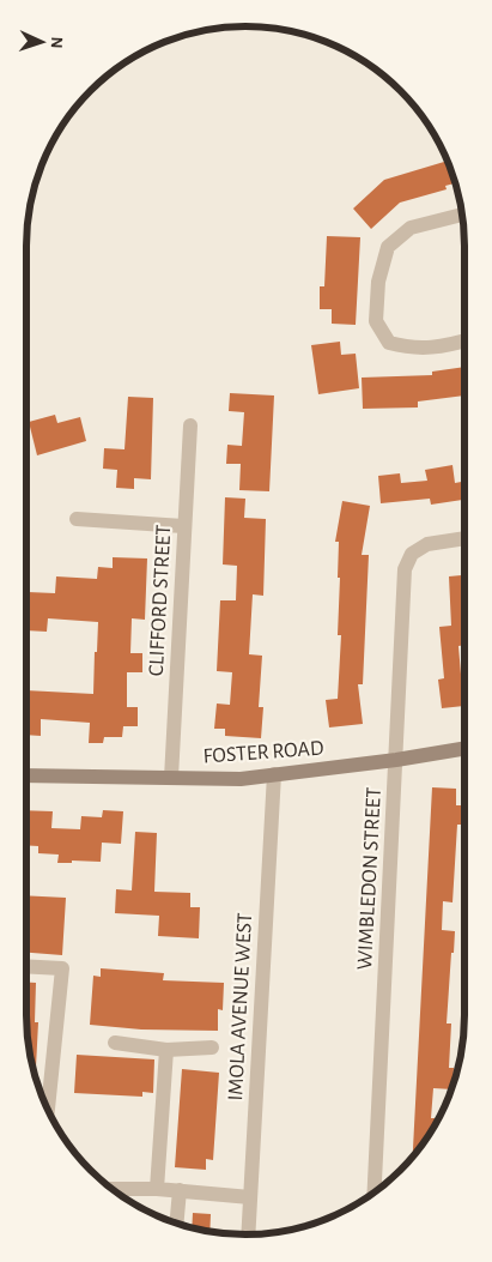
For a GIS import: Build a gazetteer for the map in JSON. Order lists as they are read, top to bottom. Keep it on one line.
{"streets":{"street":["CLIFFORD STREET","FOSTER ROAD","WIMBLEDON STREET","IMOLA AVENUE WEST"]},"crossings":[["CLIFFORD STREET","FOSTER ROAD"],["FOSTER ROAD","WIMBLEDON STREET"],["FOSTER ROAD","IMOLA AVENUE WEST"]],"north":"right"}
